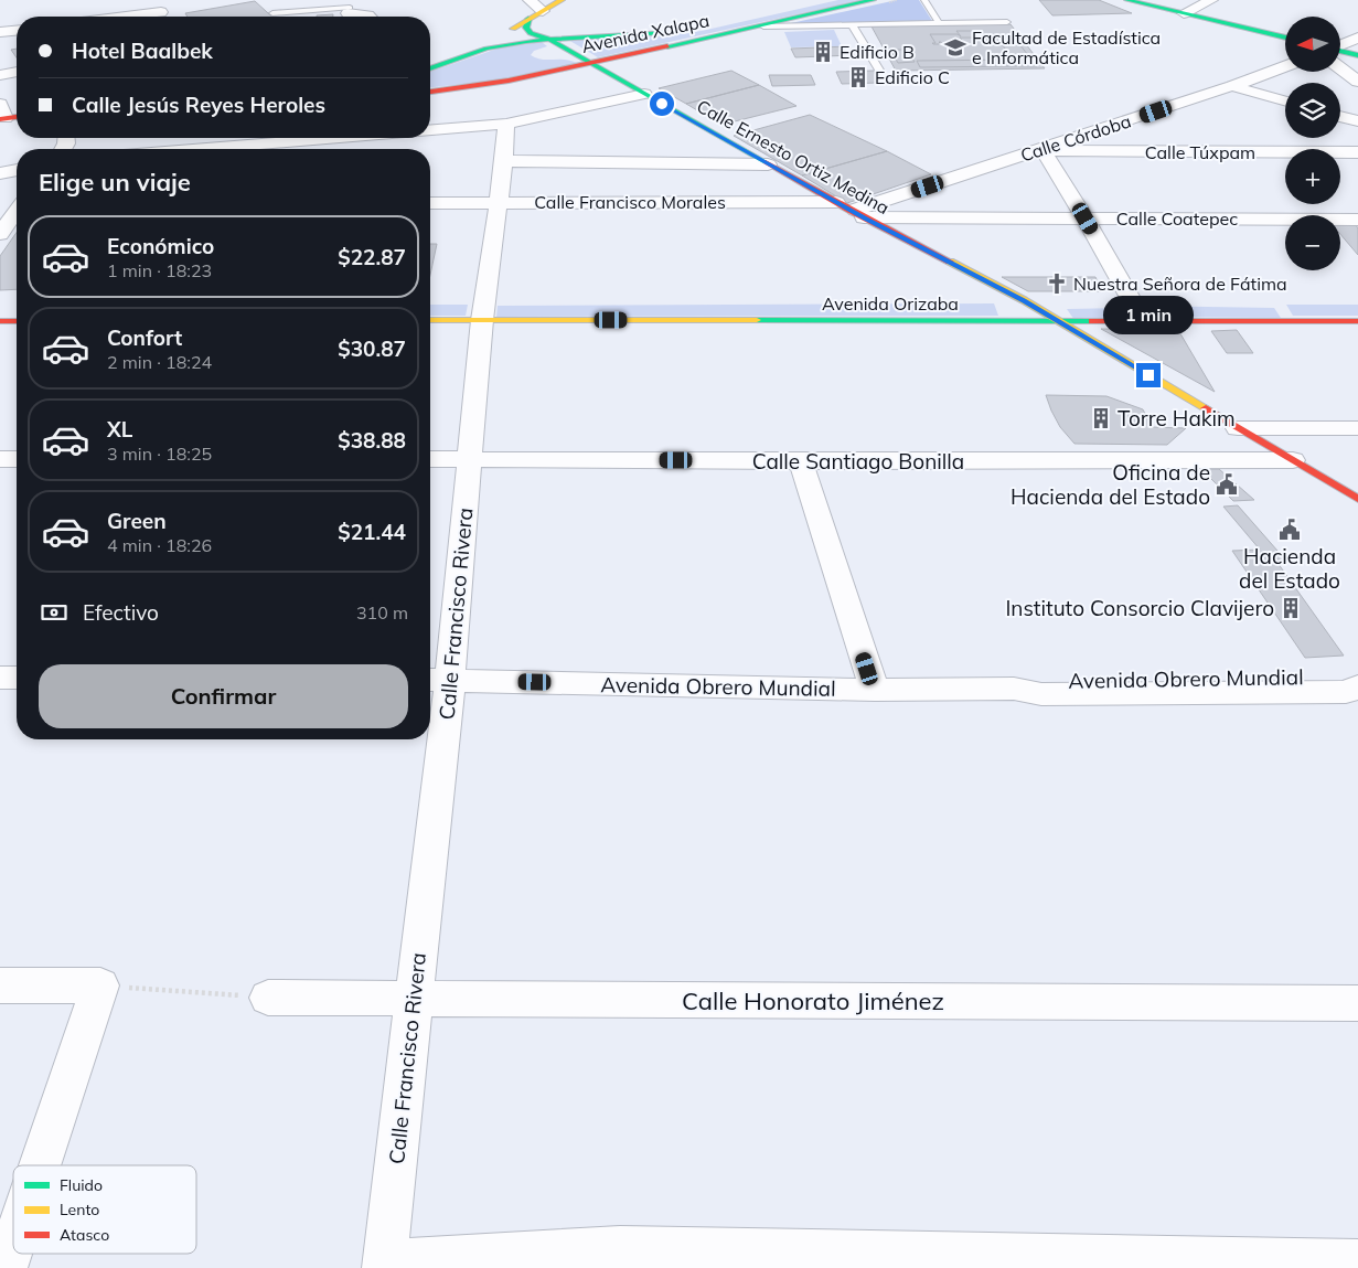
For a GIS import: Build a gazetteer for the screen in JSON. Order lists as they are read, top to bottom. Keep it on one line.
{"streets":{"main road":["Avenida Xalapa","Calle Ernesto Ortiz Medina","Avenida Orizaba"],"street":["Calle Córdoba","Calle Túxpam","Calle Francisco Morales","Calle Coatepec","Calle Santiago Bonilla","Calle Francisco Rivera","Avenida Obrero Mundial","Calle Honorato Jiménez"]},"crossings":[["Avenida Xalapa","Calle Ernesto Ortiz Medina"],["Calle Córdoba","Calle Túxpam"],["Calle Córdoba","Calle Ernesto Ortiz Medina"],["Calle Córdoba","Calle Coatepec"],["Calle Ernesto Ortiz Medina","Calle Francisco Morales"],["Calle Ernesto Ortiz Medina","Calle Coatepec"],["Calle Ernesto Ortiz Medina","Avenida Orizaba"],["Calle Ernesto Ortiz Medina","Calle Santiago Bonilla"],["Calle Francisco Morales","Calle Francisco Rivera"],["Avenida Orizaba","Calle Francisco Rivera"],["Calle Santiago Bonilla","Calle Francisco Rivera"],["Calle Francisco Rivera","Avenida Obrero Mundial"],["Calle Francisco Rivera","Calle Honorato Jiménez"]],"places":{"school or university":["Facultad de Estadística e Informática"],"building":["Edificio B","Edificio C","Torre Hakim","Instituto Consorcio Clavijero"],"church":["Nuestra Señora de Fátima"],"public building":["Oficina de Hacienda del Estado","Hacienda del Estado"]},"legend":["Fluido","Lento","Atasco"],"north":"left","page":{"map_buttons":["+","−"],"banner":["Hotel Baalbek","Calle Jesús Reyes Heroles"],"heading":"Elige un viaje","list":[{"name":"Económico","note":"1 min · 18:23","value":"$22.87"},{"name":"Confort","note":"2 min · 18:24","value":"$30.87"},{"name":"XL","note":"3 min · 18:25","value":"$38.88"},{"name":"Green","note":"4 min · 18:26","value":"$21.44"}],"bubble":"1 min","pay":["Efectivo","310 m"],"buttons":"Confirmar"}}
